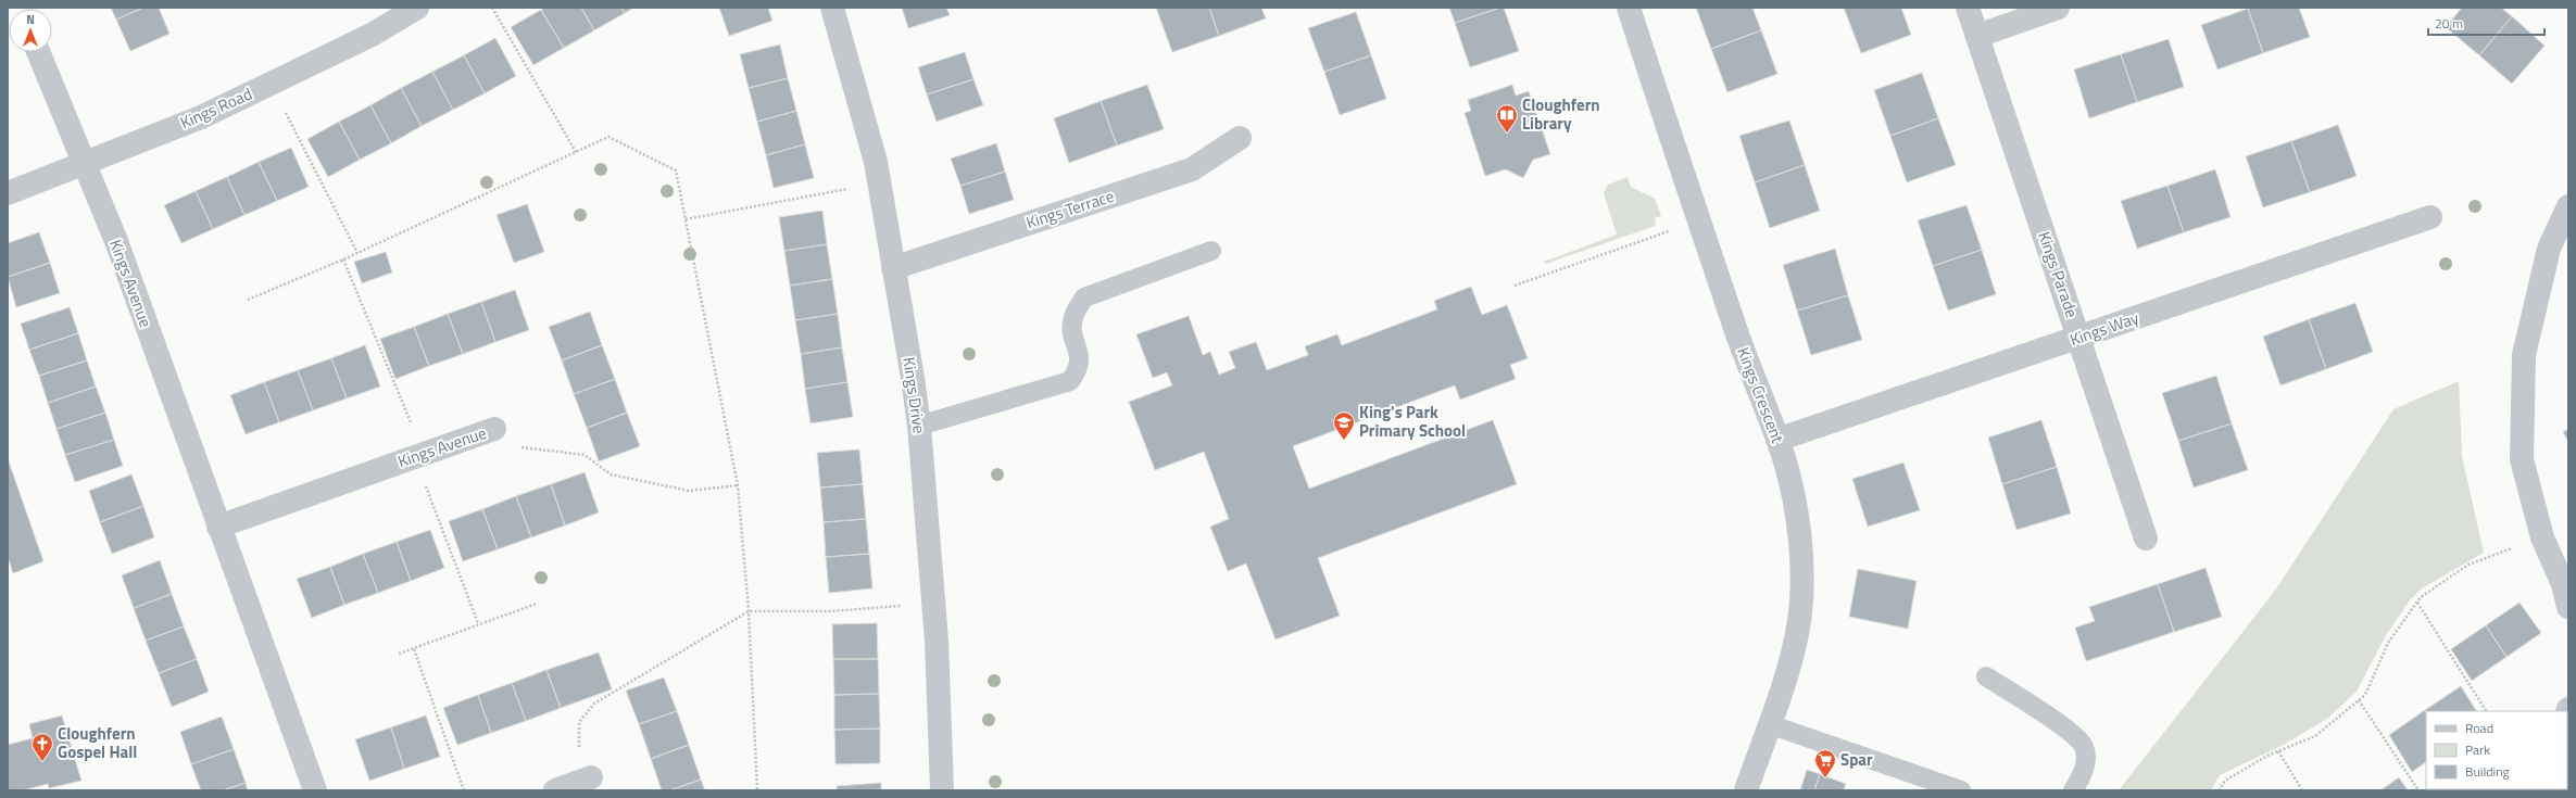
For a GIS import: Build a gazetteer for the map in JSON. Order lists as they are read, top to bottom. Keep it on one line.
{"streets":{"street":["Kings Road","Kings Terrace","Kings Parade","Kings Avenue","Kings Way","Kings Drive","Kings Crescent"]},"crossings":[["Kings Road","Kings Avenue"],["Kings Terrace","Kings Drive"],["Kings Parade","Kings Way"],["Kings Way","Kings Crescent"]],"places":{"library":["Cloughfern Library"],"school or university":["King's Park Primary School"],"church":["Cloughfern Gospel Hall"],"supermarket":["Spar"]},"legend":["Road","Park","Building"],"scale_bar":"20 m","north":"top"}
